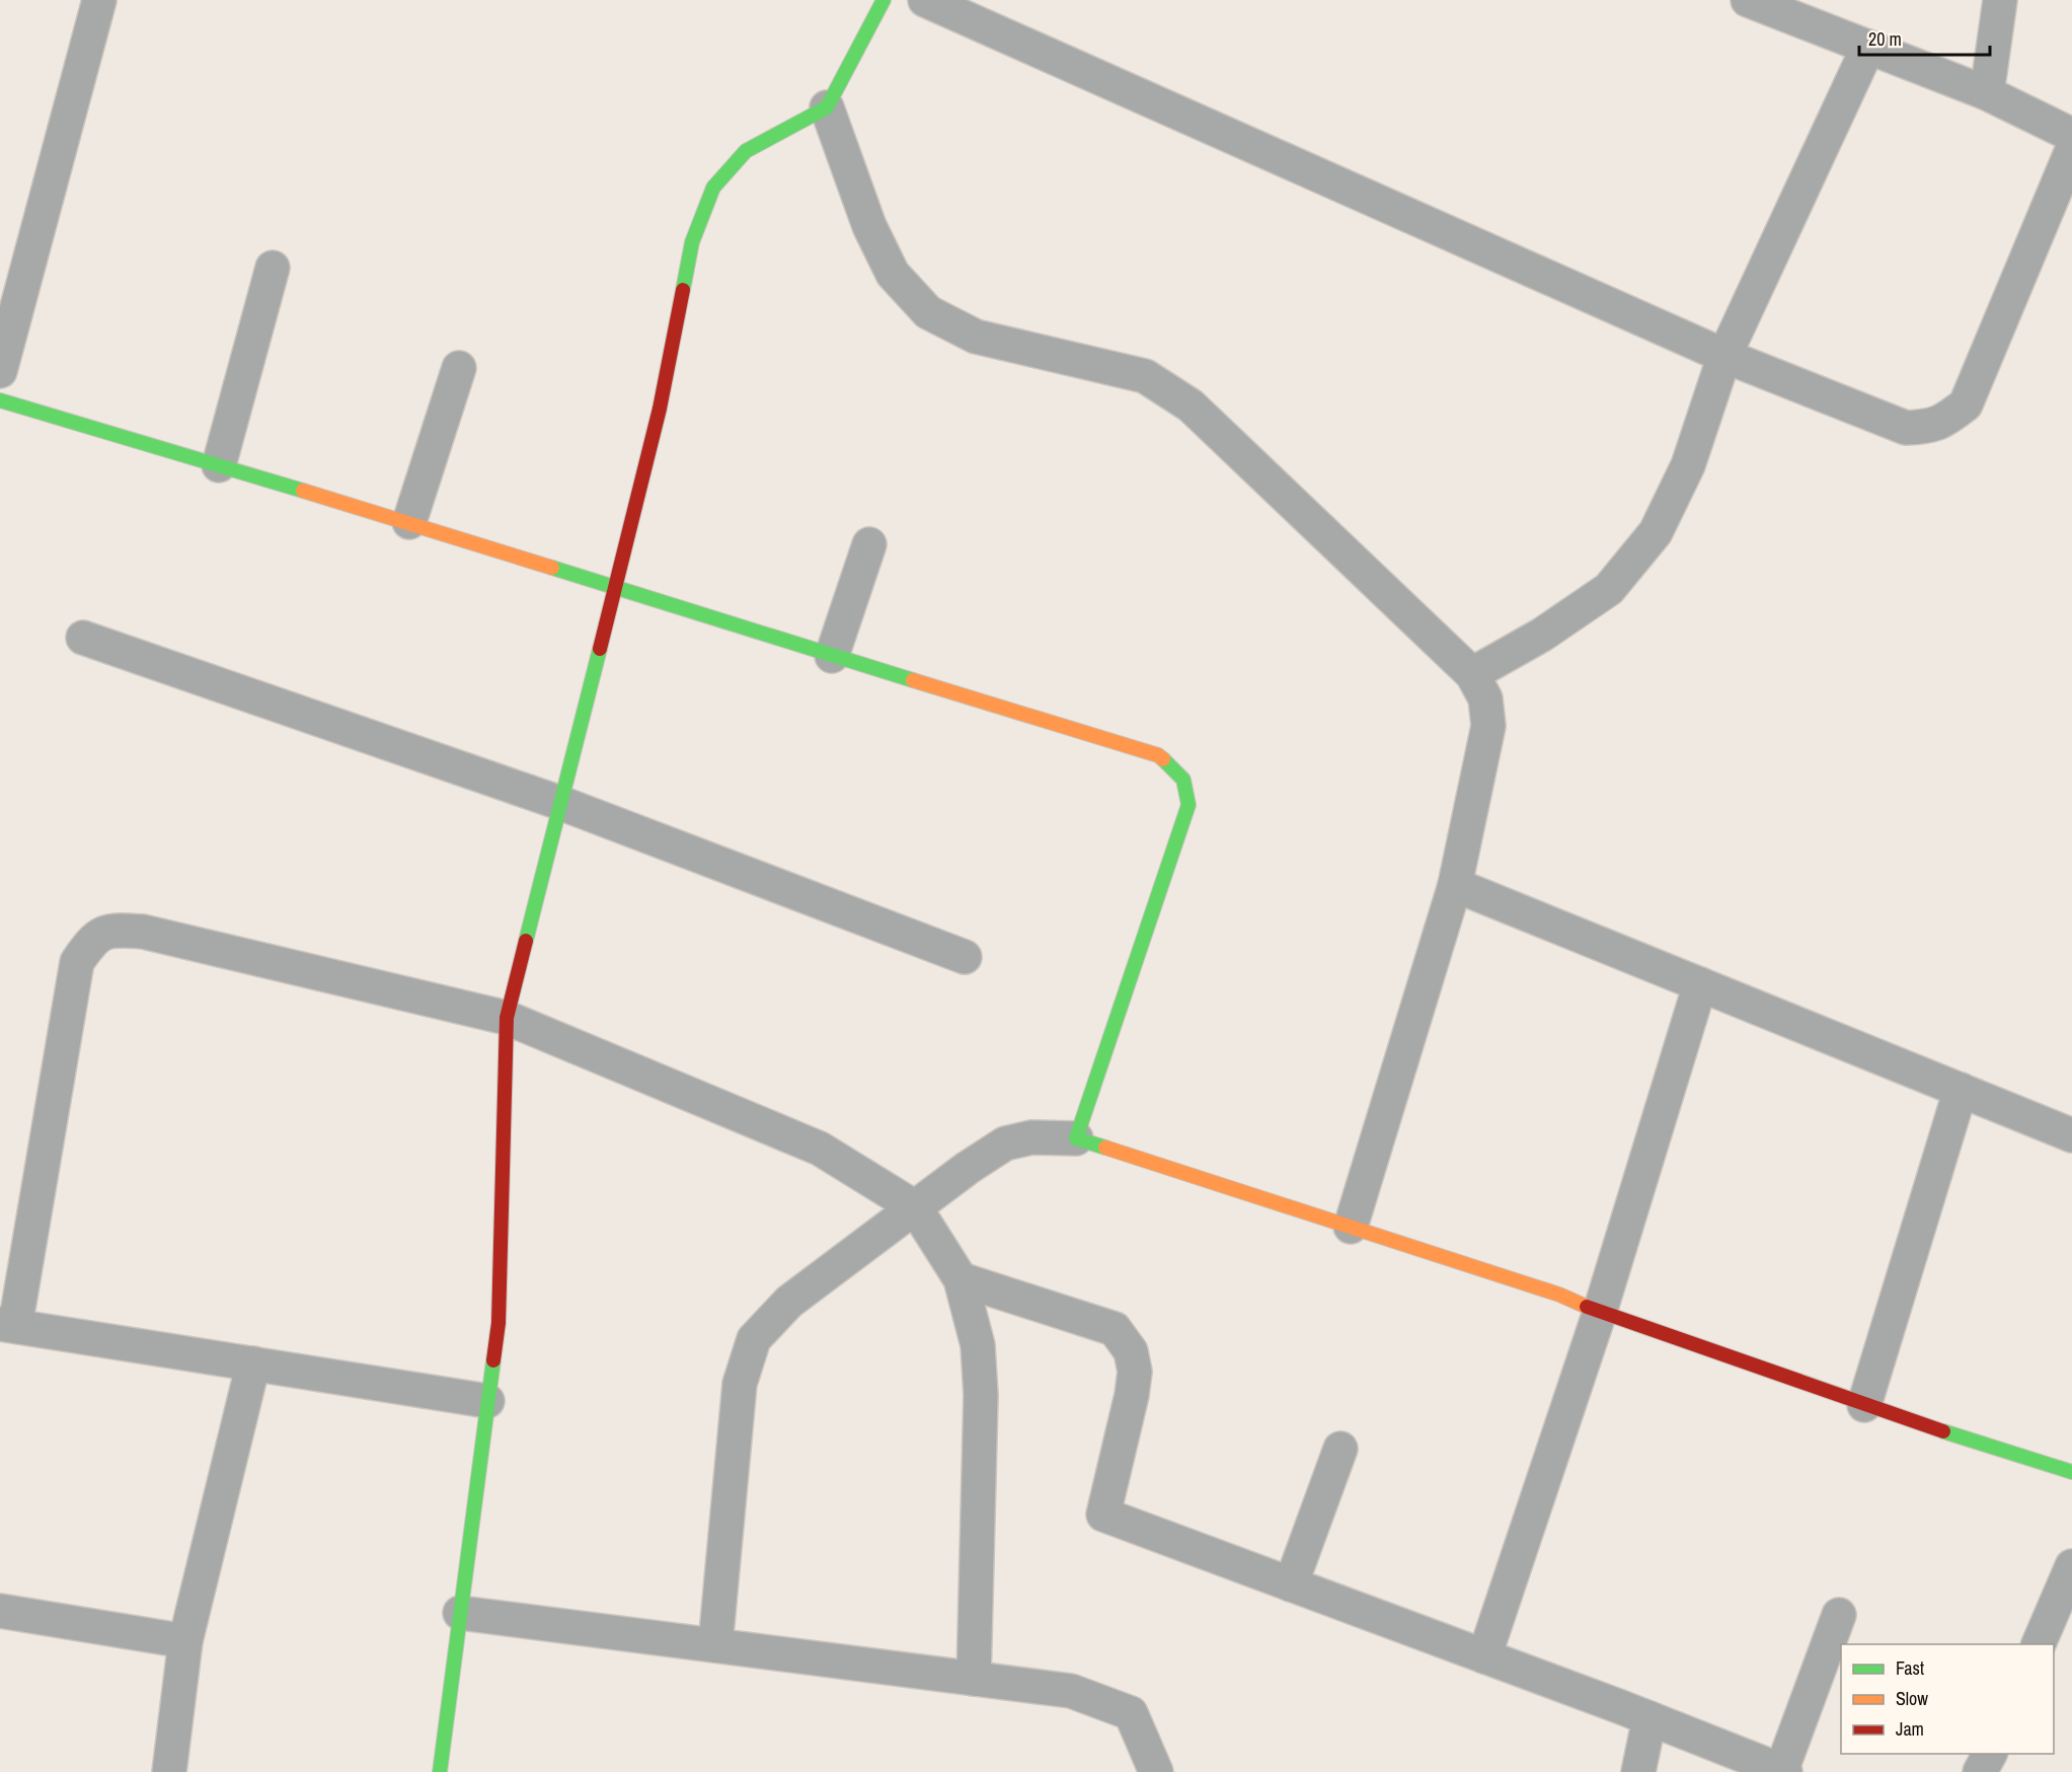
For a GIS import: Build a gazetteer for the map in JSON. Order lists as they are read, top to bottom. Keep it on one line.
{"legend":["Fast","Slow","Jam"],"scale_bar":"20 m"}
